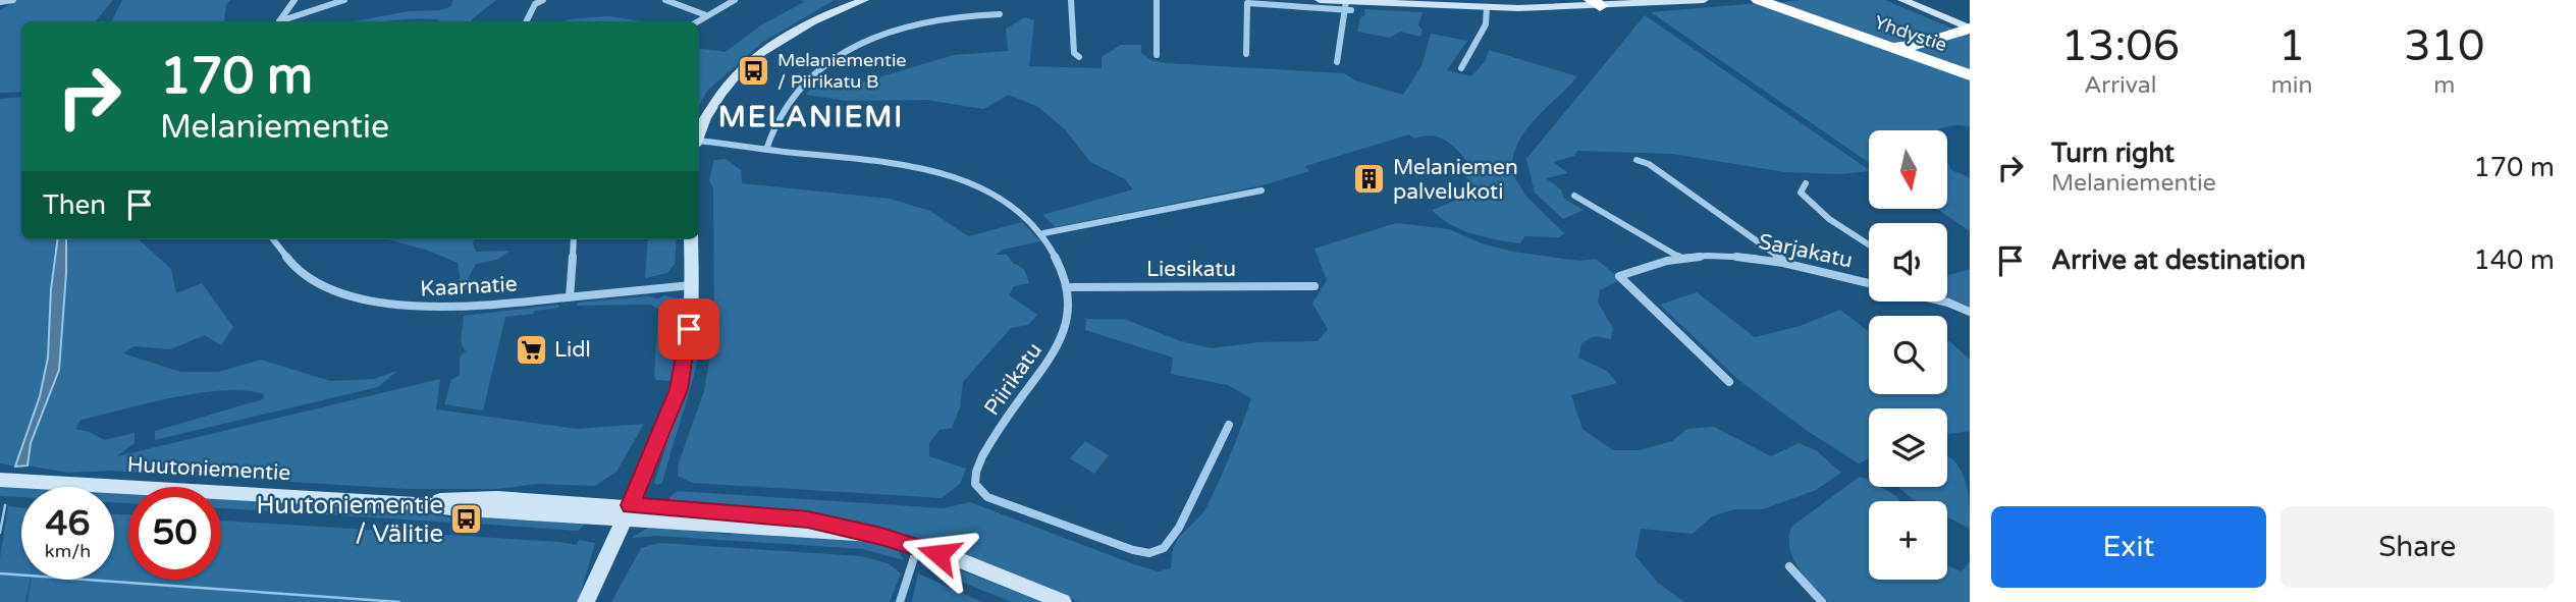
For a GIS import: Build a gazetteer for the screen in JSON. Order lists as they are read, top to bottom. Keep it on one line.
{"streets":{"highway":["Yhdystie"],"main road":["Huutoniementie"],"street":["Sarjakatu","Liesikatu","Kaarnatie","Piirikatu"]},"crossings":[["Liesikatu","Piirikatu"]],"districts":["MELANIEMI"],"places":{"bus stop":["Melaniementie / Piirikatu B","Huutoniementie / Välitie"],"building":["Melaniemen palvelukoti"],"supermarket":["Lidl"]},"north":"bottom","page":{"eta":["13:06","Arrival","1","min","310","m"],"turn":["170 m","Melaniementie"],"list":[{"name":"Turn right","note":"Melaniementie","value":"170 m"},{"name":"Arrive at destination","value":"140 m"}],"map_buttons":"+","then":"Then","speed":"46 km/h","limit":"50","buttons":["Exit","Share"]}}
